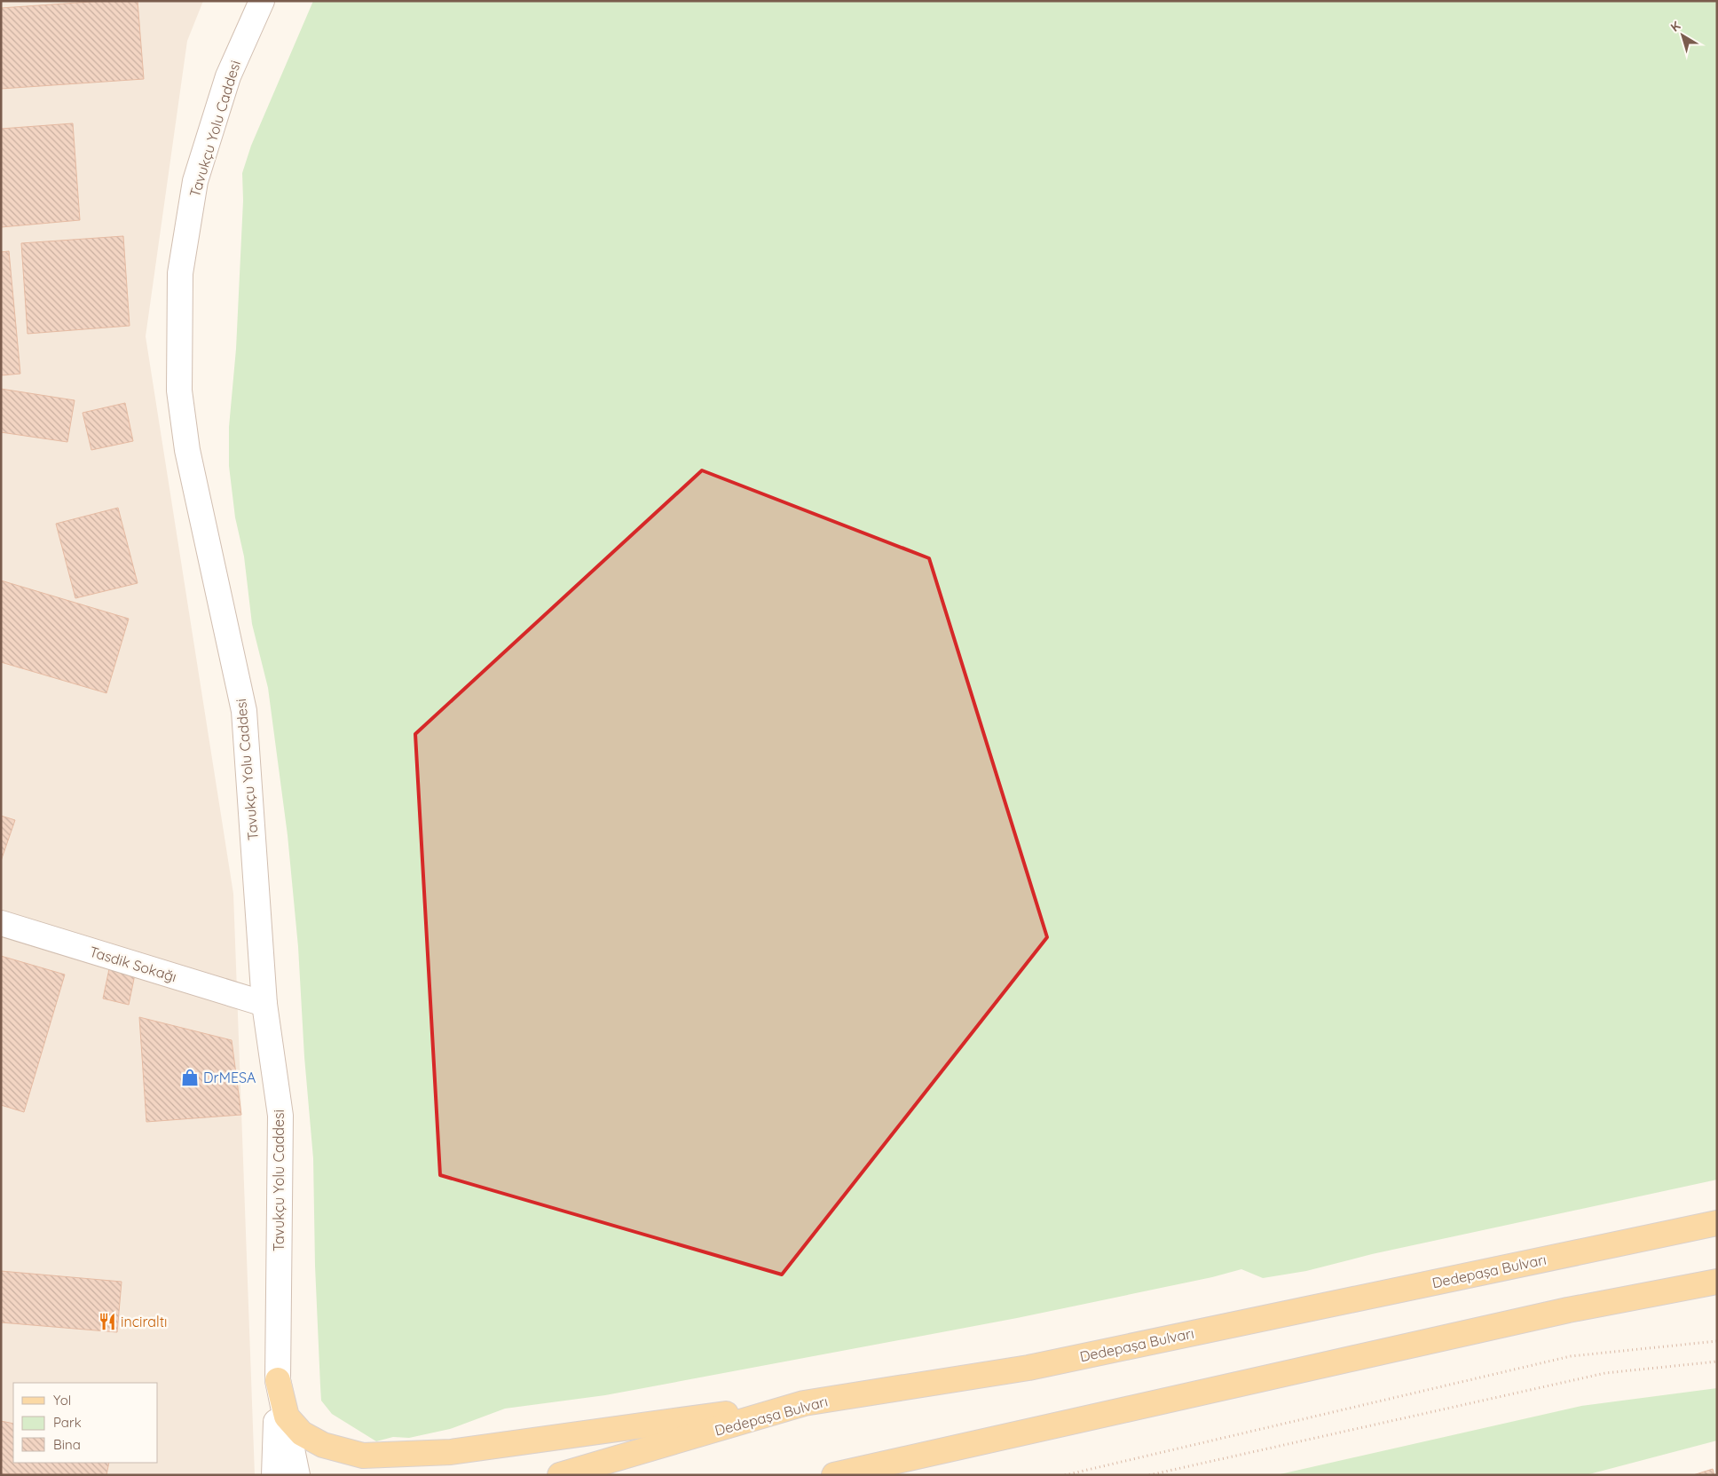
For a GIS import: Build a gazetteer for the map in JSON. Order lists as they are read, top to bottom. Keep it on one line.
{"streets":{"main road":["Dedepaşa Bulvarı"],"street":["Tavukçu Yolu Caddesi","Tasdik Sokağı"]},"crossings":[["Tavukçu Yolu Caddesi","Tasdik Sokağı"]],"places":{"shop":["DrMESA"],"restaurant":["inciraltı"]},"legend":["Yol","Park","Bina"],"north":"top left"}
